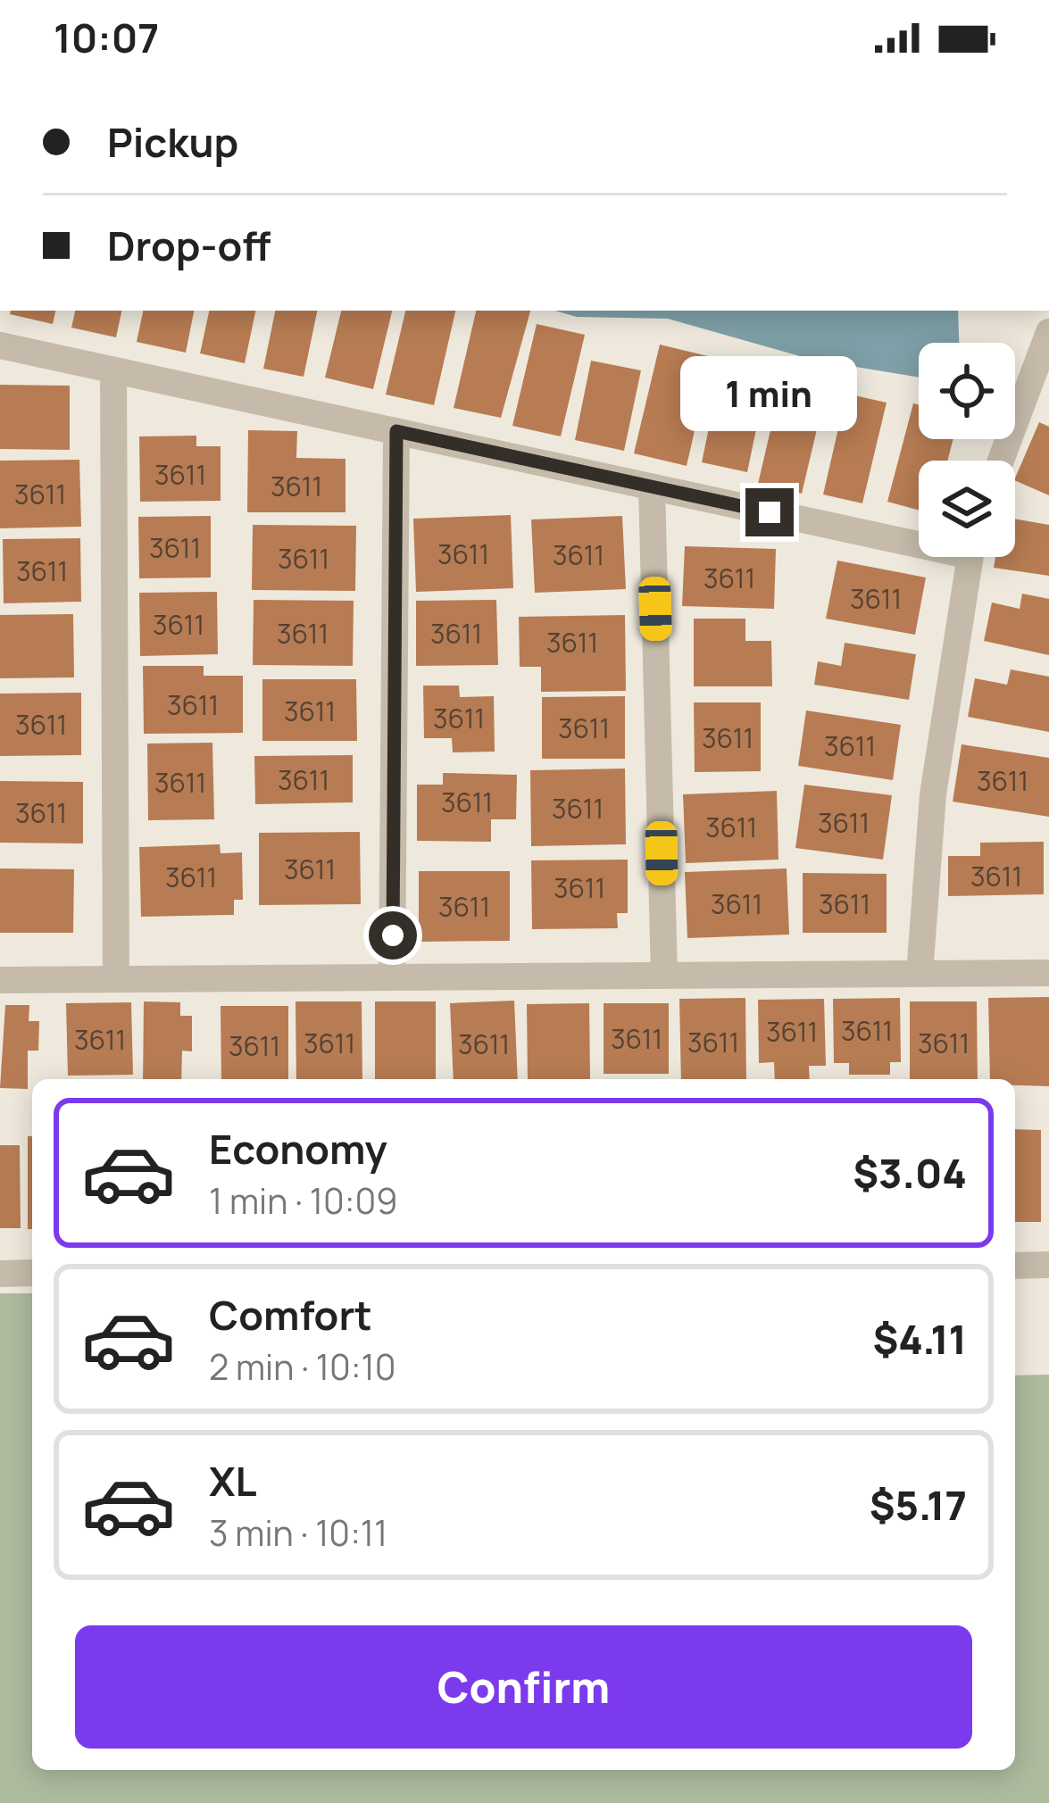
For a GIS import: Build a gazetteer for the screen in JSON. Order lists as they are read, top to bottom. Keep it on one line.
{"house_numbers":["3611","3611","3611","3611","3611","3611","3611","3611","3611","3611","3611","3611","3611","3611","3611","3611","3611","3611","3611","3611","3611","3611","3611","3611","3611","3611","3611","3611","3611","3611","3611","3611","3611","3611","3611","3611","3611","3611","3611","3611","3611","3611","3611","3611","3611"],"page":{"status":"10:07","banner":["Pickup","Drop-off"],"bubble":"1 min","list":[{"name":"Economy","note":"1 min · 10:09","value":"$3.04"},{"name":"Comfort","note":"2 min · 10:10","value":"$4.11"},{"name":"XL","note":"3 min · 10:11","value":"$5.17"}],"buttons":"Confirm"}}
